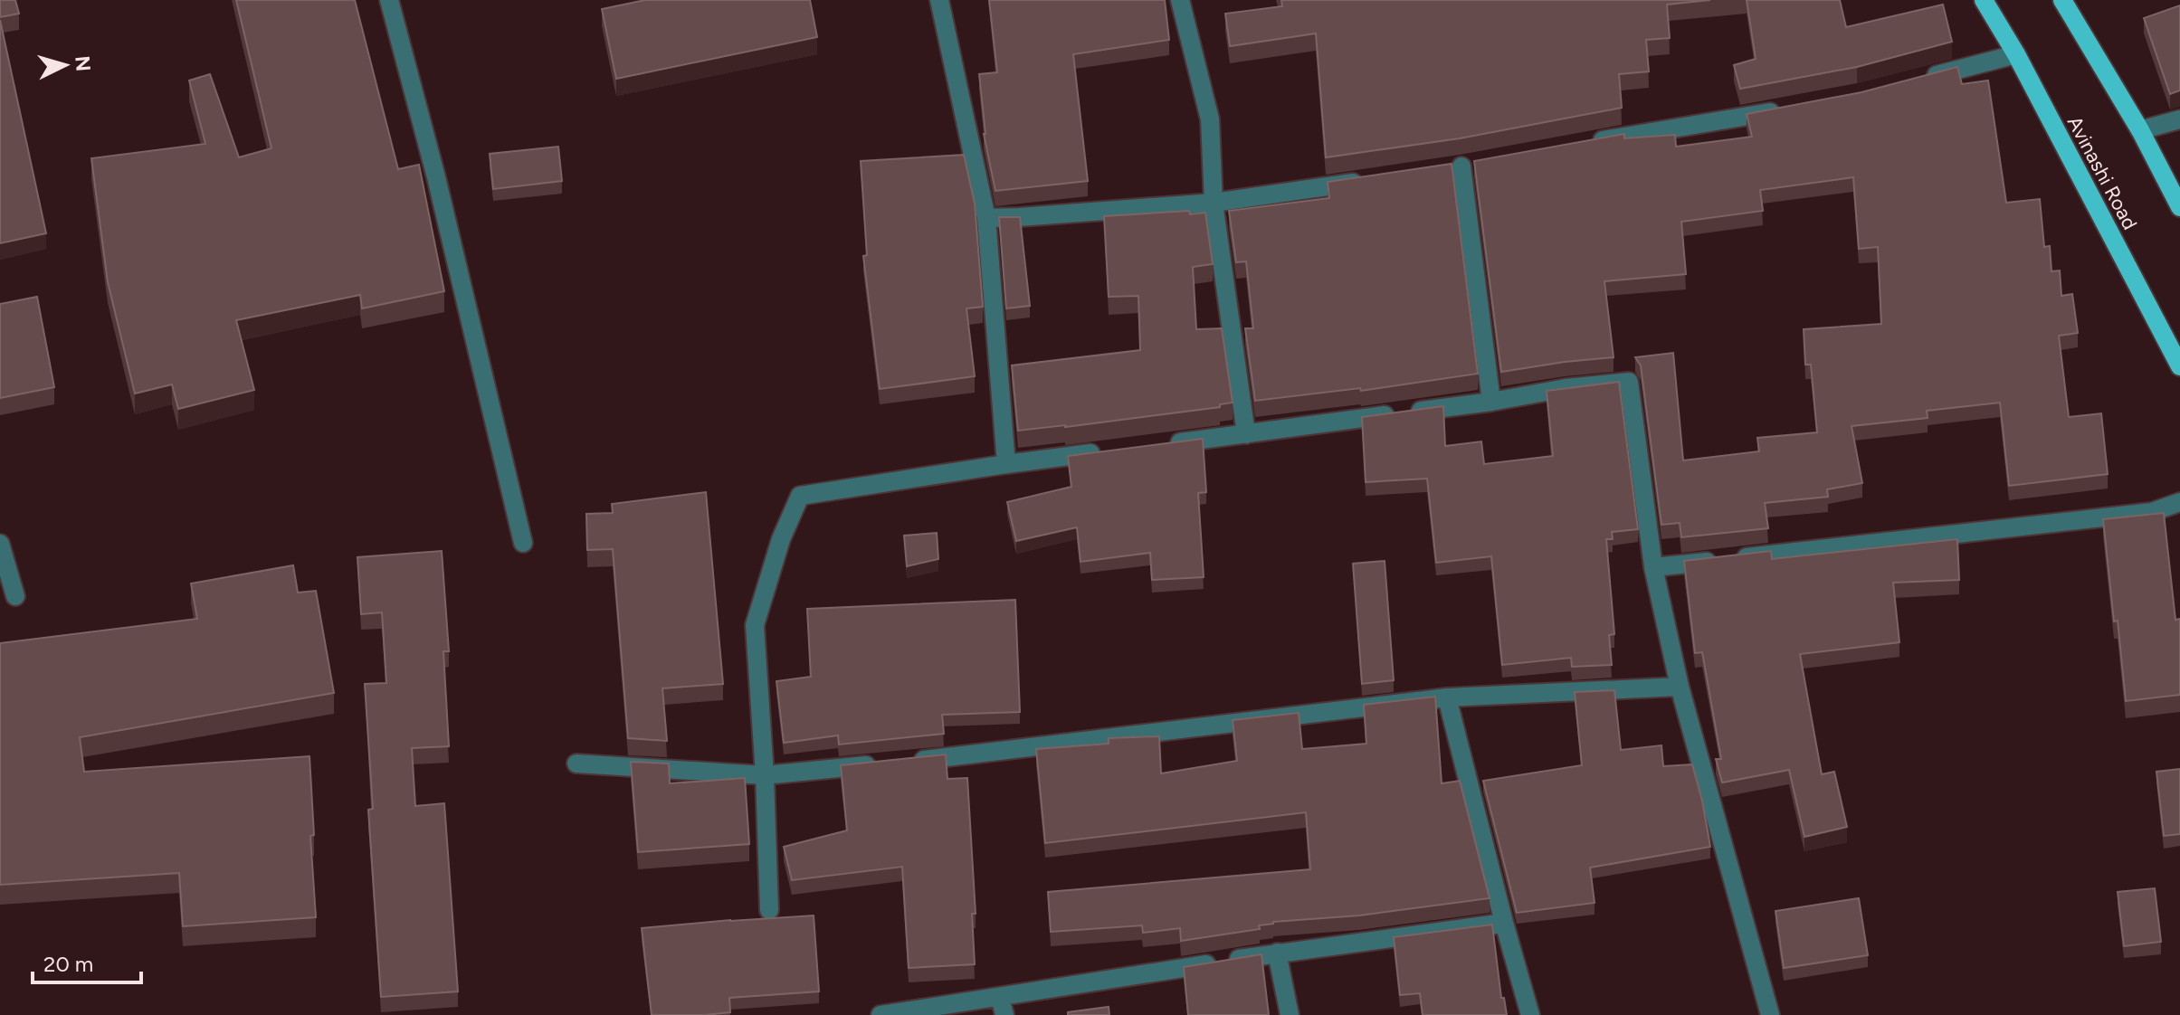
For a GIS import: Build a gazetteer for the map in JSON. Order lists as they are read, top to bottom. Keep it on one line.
{"streets":{"main road":["Avinashi Road"]},"scale_bar":"20 m","north":"right"}
